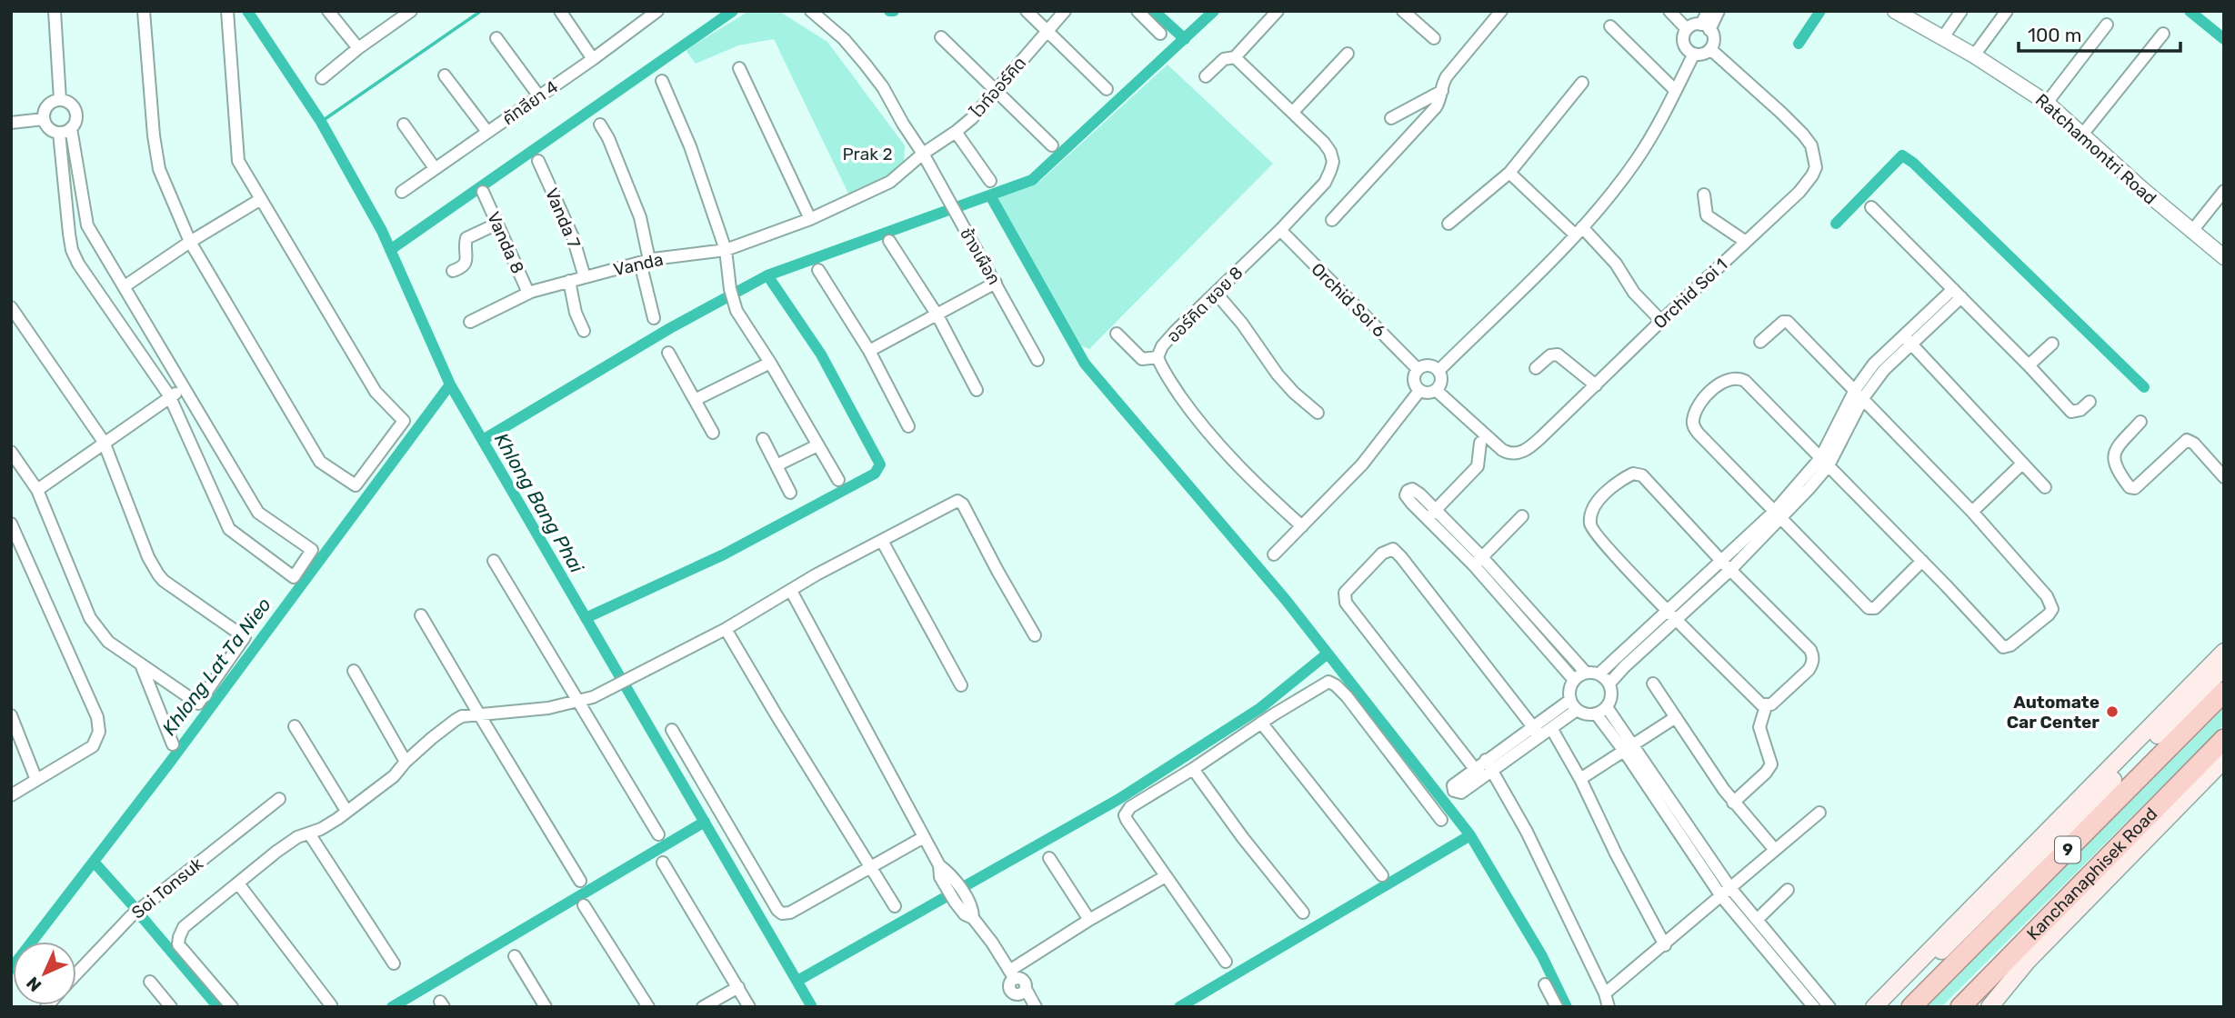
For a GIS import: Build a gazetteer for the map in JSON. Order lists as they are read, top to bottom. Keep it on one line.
{"streets":{"highway":["9","Kanchanaphisek Road"],"street":["ไวท์ออร์คิด","คัทลียา 4","Ratchamontri Road","Vanda 7","Vanda 8","ช้างเผือก","Vanda","Orchid Soi 1","Orchid Soi 6","ออร์คิด ซอย 8","Soi Tonsuk"]},"crossings":[["ไวท์ออร์คิด","ช้างเผือก"],["ไวท์ออร์คิด","Vanda"],["Vanda 7","Vanda"],["Vanda 8","Vanda"],["ช้างเผือก","Vanda"],["Orchid Soi 1","Orchid Soi 6"],["Orchid Soi 6","ออร์คิด ซอย 8"]],"water":["Khlong Bang Phai","Khlong Lat Ta Nieo"],"parks":["Prak 2"],"places":["Automate Car Center"],"scale_bar":"100 m","north":"bottom left"}
